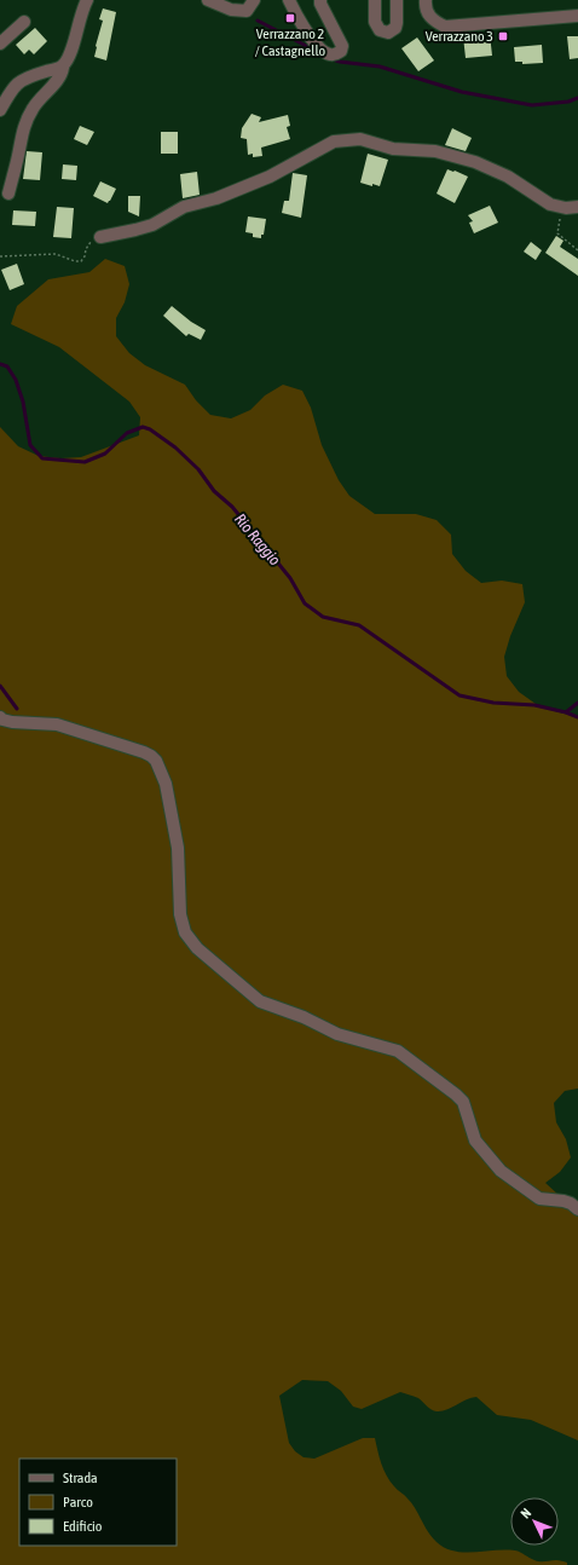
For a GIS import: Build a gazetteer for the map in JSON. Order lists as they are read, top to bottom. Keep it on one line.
{"water":["Rio Raggio"],"places":{"transit":["Verrazzano 2 / Castagnello","Verrazzano 3"]},"legend":["Strada","Parco","Edificio"],"north":"top left"}
